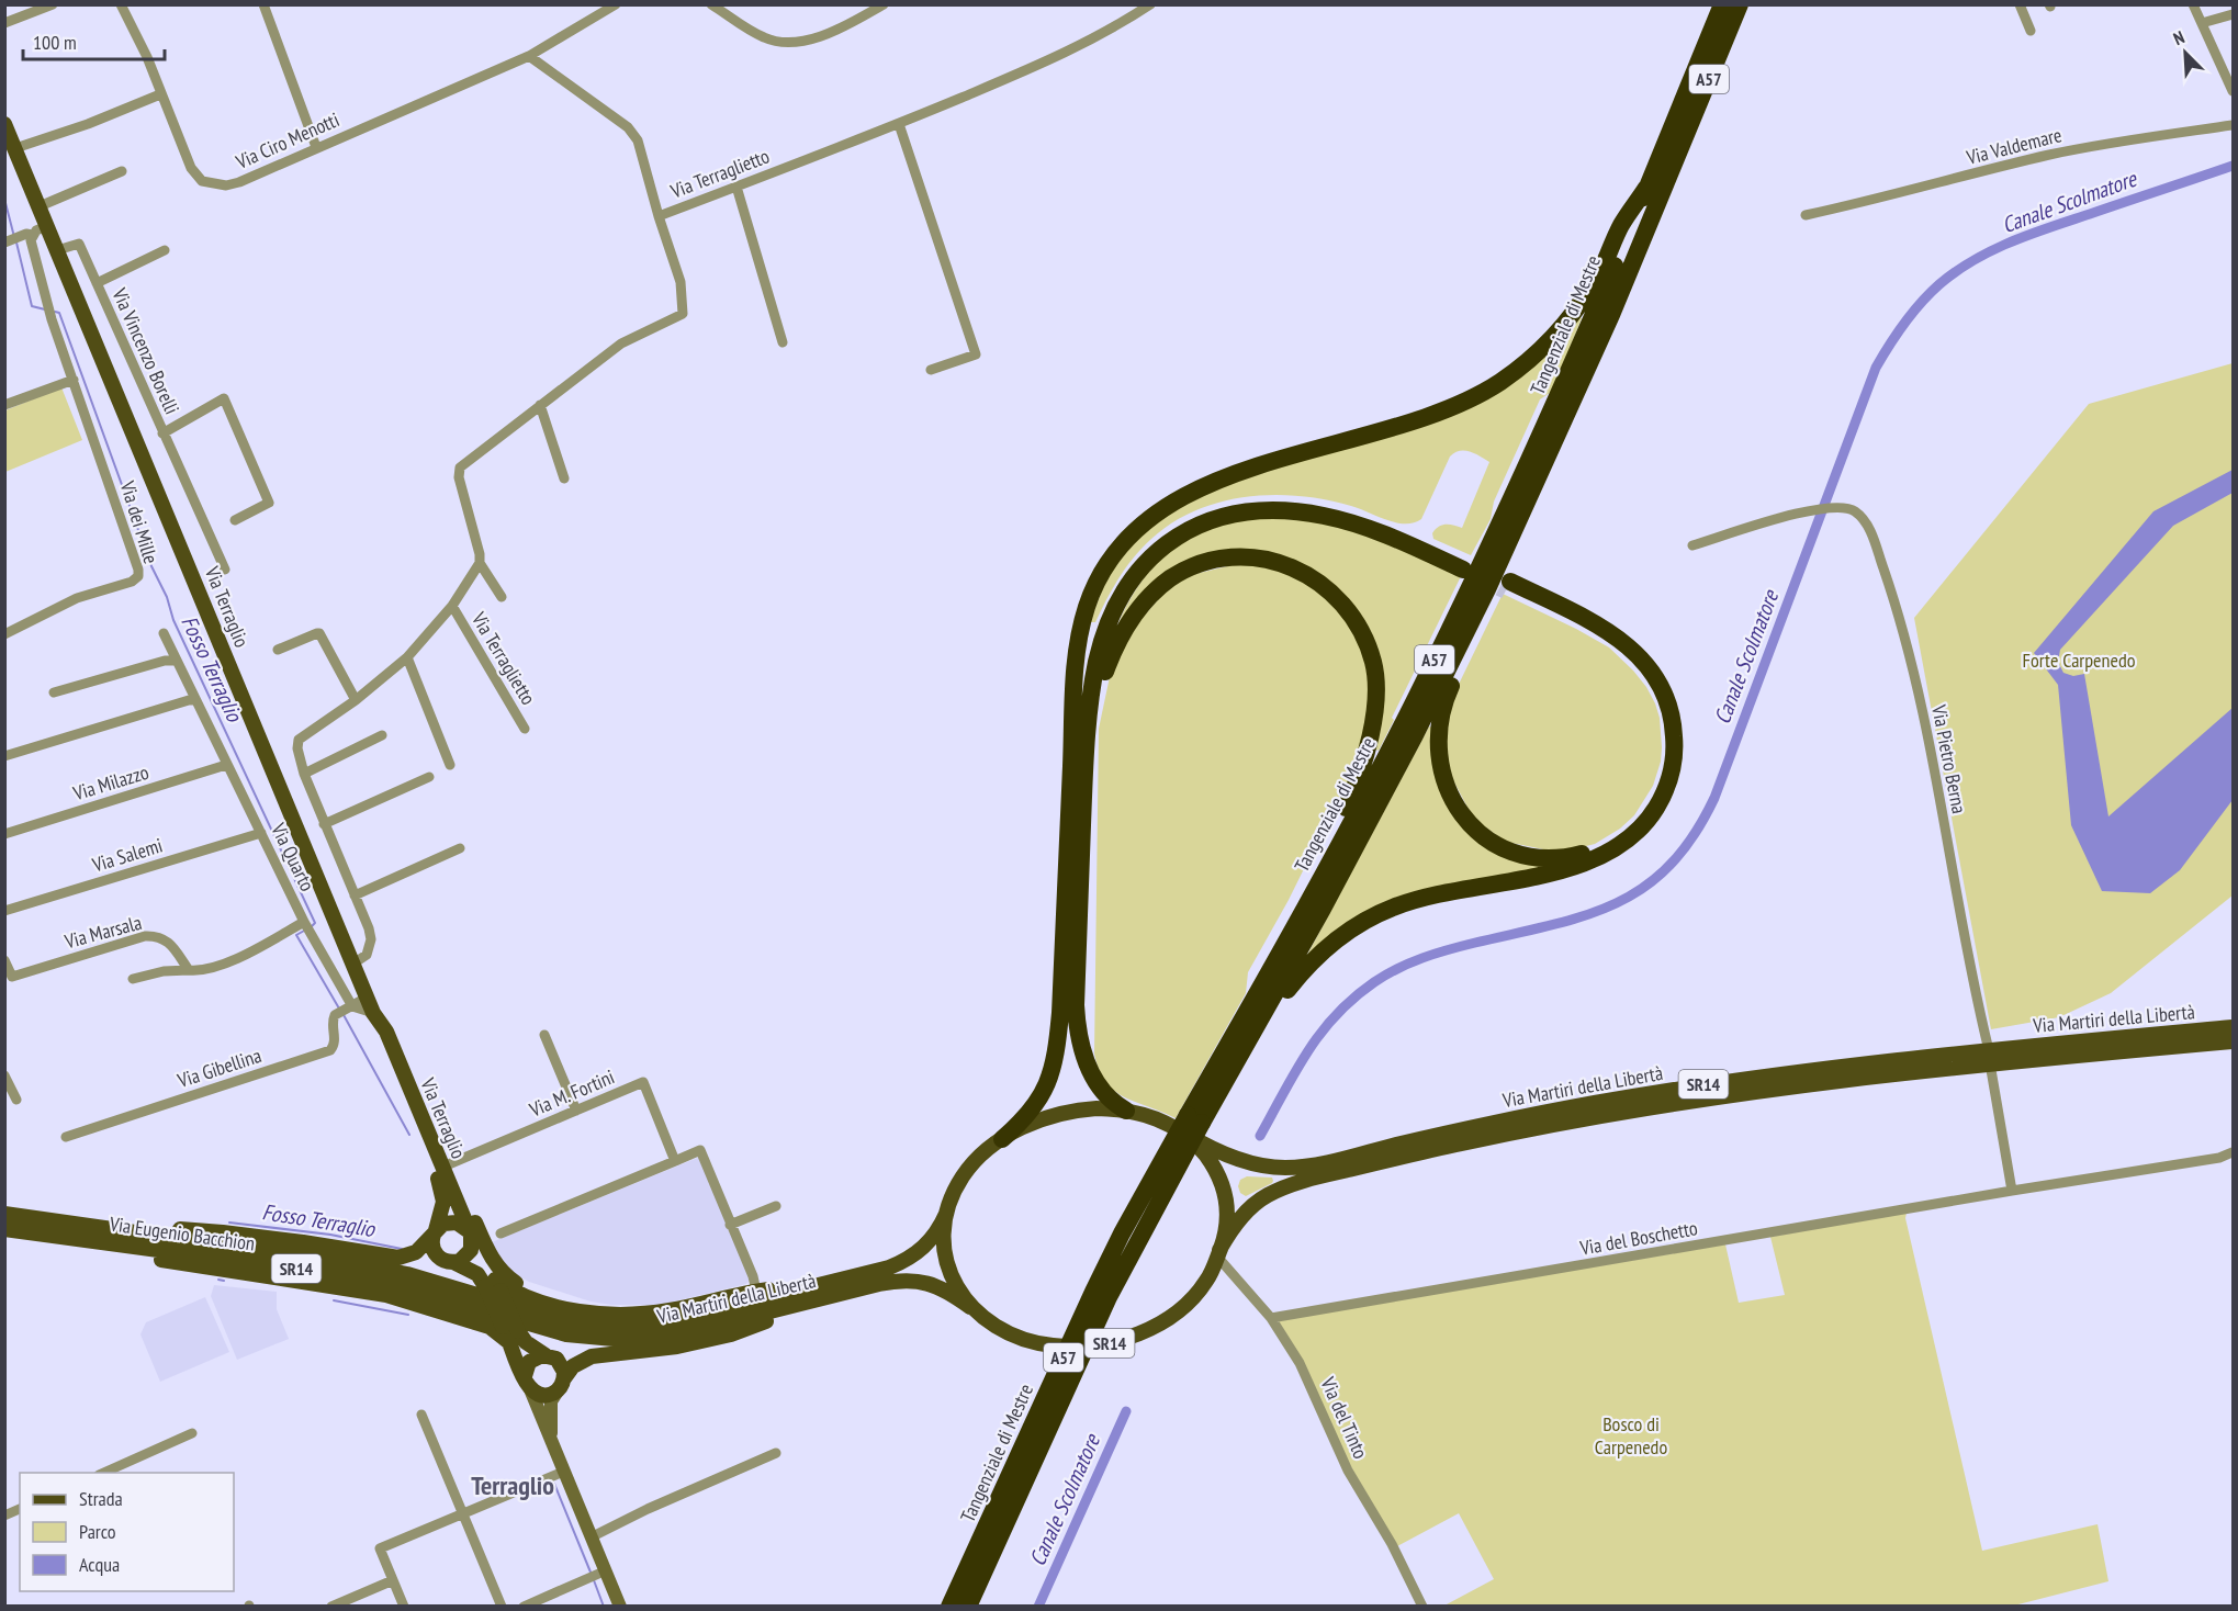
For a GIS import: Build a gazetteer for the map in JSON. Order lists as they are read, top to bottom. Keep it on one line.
{"streets":{"highway":["A57","Tangenziale di Mestre"],"main road":["Via Terraglio","Via Martiri della Libertà","SR14","Via Eugenio Bacchion"],"street":["Via Ciro Menotti","Via Valdemare","Via Terraglietto","Via Vincenzo Borelli","Via dei Mille","Via Pietro Berna","Via Milazzo","Via Salemi","Via Quarto","Via Marsala","Via Gibellina","Via M. Fortini","Via del Boschetto","Via del Tinto"]},"crossings":[["A57","Tangenziale di Mestre"],["A57","SR14"],["Via Terraglietto","Via Terraglio"],["Via Vincenzo Borelli","Via Terraglio"],["Via dei Mille","Via Terraglio"],["Via Terraglio","Via Martiri della Libertà"],["Via Terraglio","SR14"],["Via Terraglio","Via M. Fortini"],["Via Terraglio","Via Eugenio Bacchion"],["Via Pietro Berna","Via Martiri della Libertà"],["Via Pietro Berna","Via del Boschetto"],["Via Milazzo","Via Quarto"],["Via Salemi","Via Quarto"],["Via Quarto","Via Gibellina"],["Via Martiri della Libertà","SR14"],["Via Martiri della Libertà","Via Eugenio Bacchion"],["Via Martiri della Libertà","Via del Tinto"],["SR14","Via Eugenio Bacchion"],["SR14","Via del Tinto"],["Via del Boschetto","Via del Tinto"]],"districts":["Terraglio"],"water":["Canale Scolmatore","Fosso Terraglio"],"parks":["Forte Carpenedo","Bosco di Carpenedo"],"legend":["Strada","Parco","Acqua"],"scale_bar":"100 m","north":"top left"}
